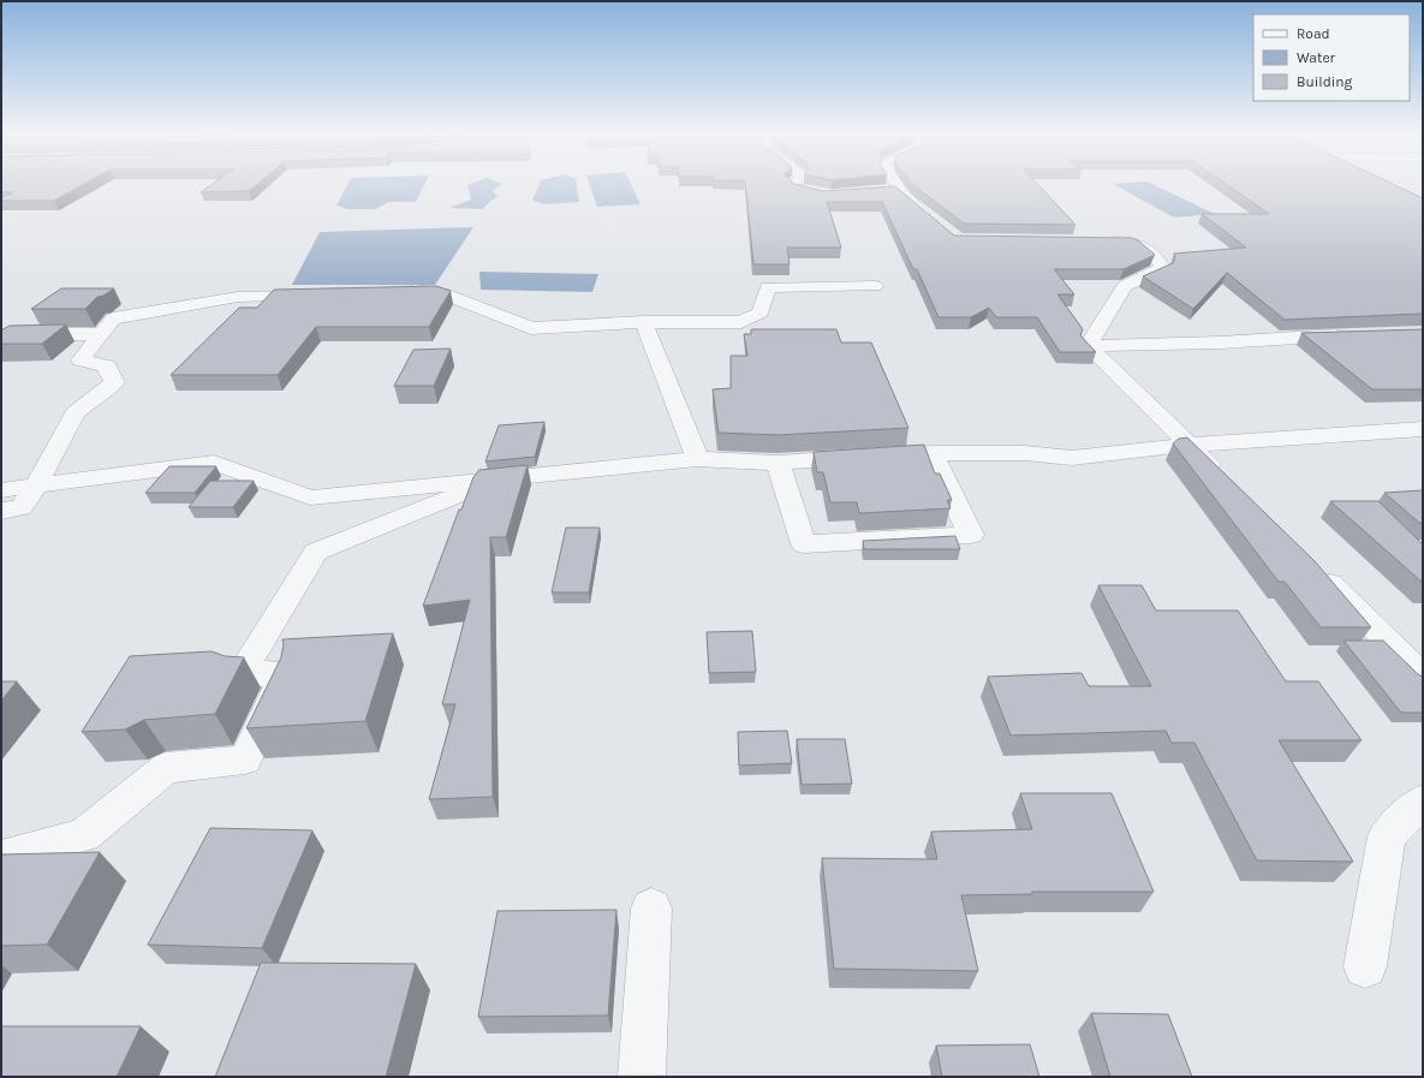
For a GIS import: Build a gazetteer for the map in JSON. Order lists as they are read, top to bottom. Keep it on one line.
{"legend":["Road","Water","Building"]}
